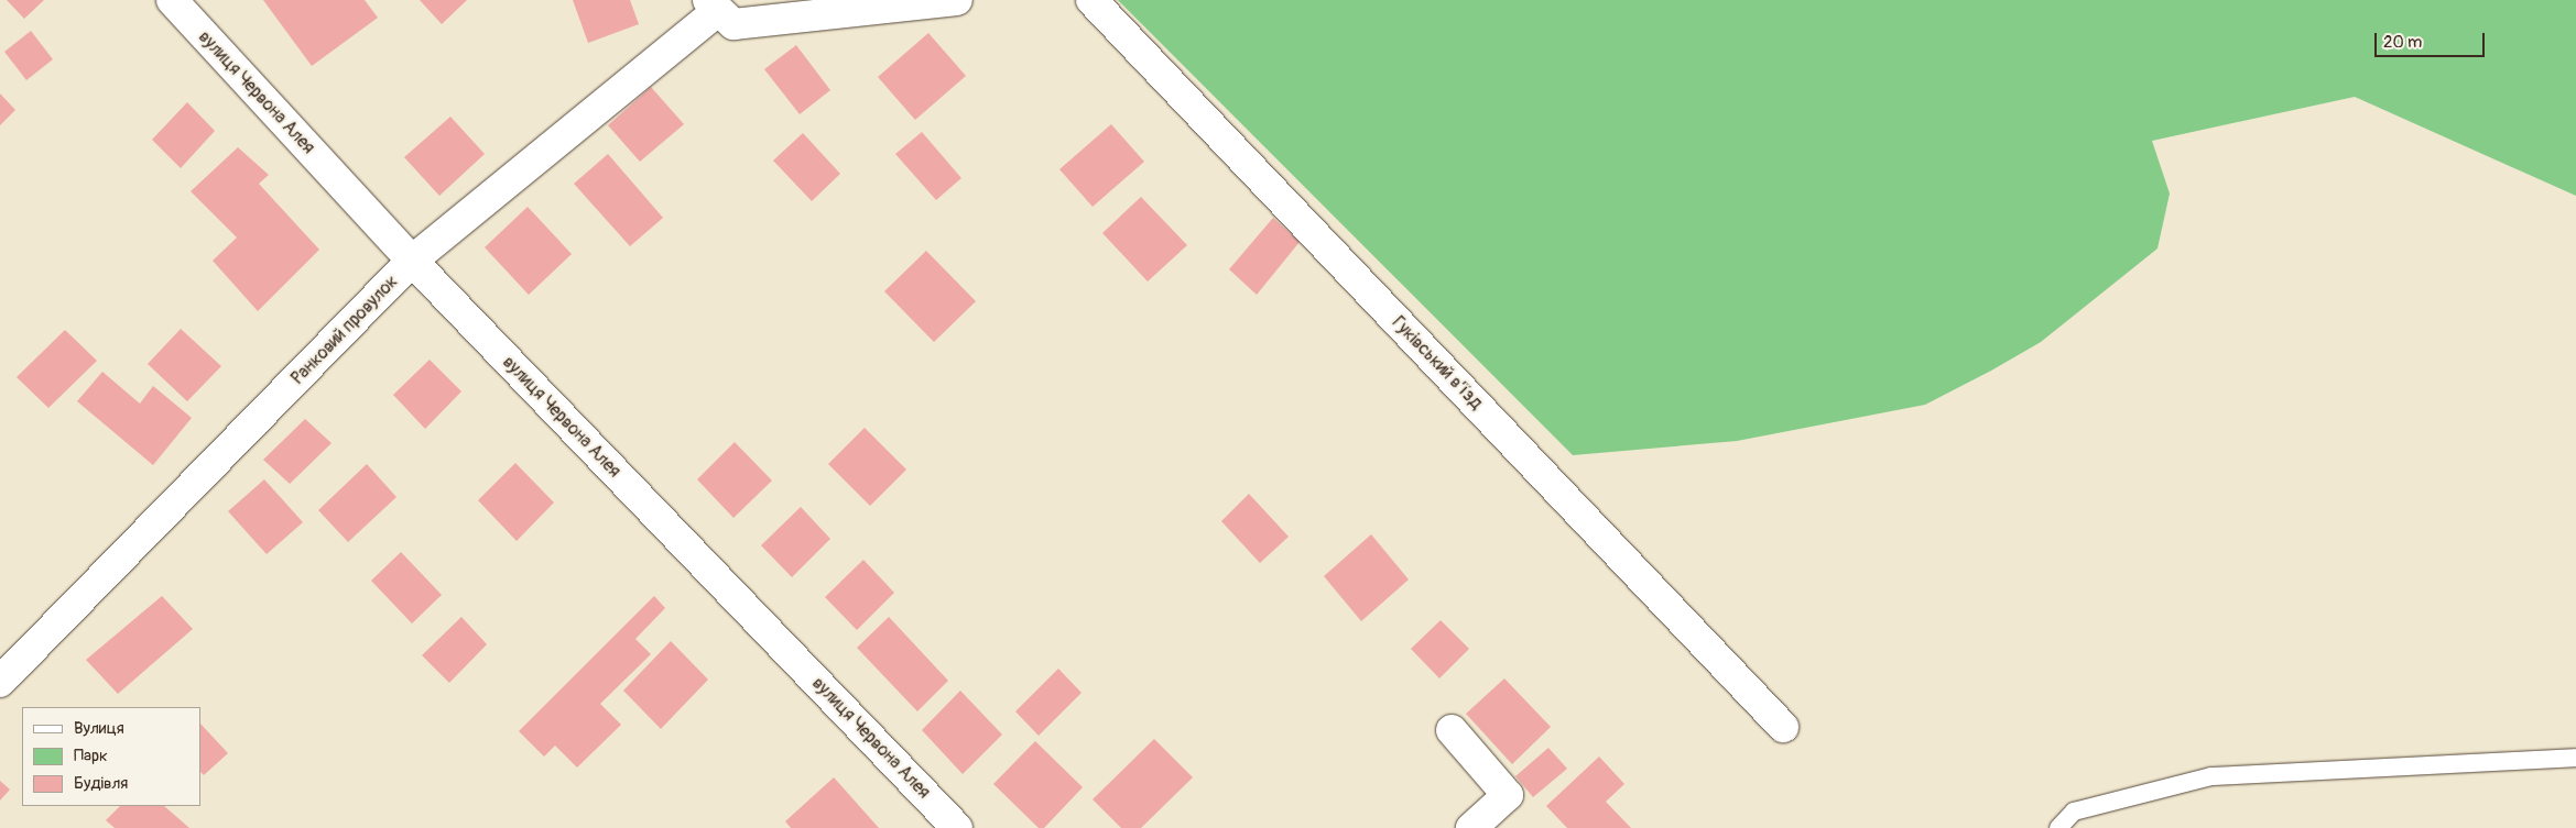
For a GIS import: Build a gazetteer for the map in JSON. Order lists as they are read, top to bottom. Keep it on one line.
{"streets":{"street":["вулиця Червона Алея","Ранковий провулок","Гуківський в’їзд"]},"crossings":[["вулиця Червона Алея","Ранковий провулок"]],"legend":["Вулиця","Парк","Будівля"],"scale_bar":"20 m"}
